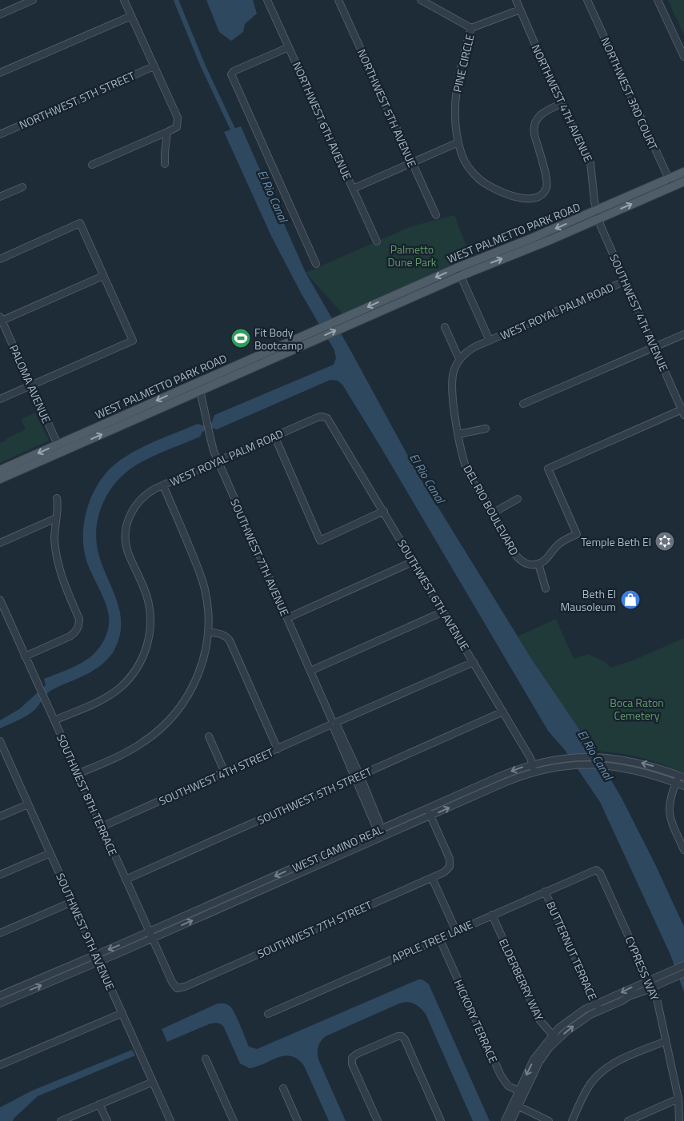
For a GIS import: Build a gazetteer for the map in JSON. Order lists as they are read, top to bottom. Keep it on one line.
{"streets":{"main road":["WEST PALMETTO PARK ROAD"],"street":["PINE CIRCLE","NORTHWEST 3RD COURT","NORTHWEST 5TH STREET","NORTHWEST 4TH AVENUE","NORTHWEST 5TH AVENUE","NORTHWEST 6TH AVENUE","WEST ROYAL PALM ROAD","SOUTHWEST 4TH AVENUE","PALOMA AVENUE","DEL RIO BOULEVARD","SOUTHWEST 7TH AVENUE","SOUTHWEST 6TH AVENUE","SOUTHWEST 4TH STREET","SOUTHWEST 8TH TERRACE","SOUTHWEST 5TH STREET","WEST CAMINO REAL","SOUTHWEST 7TH STREET","SOUTHWEST 9TH AVENUE","APPLE TREE LANE","BUTTERNUT TERRACE","CYPRESS WAY","ELDERBERRY WAY","HICKORY TERRACE"]},"crossings":[["PINE CIRCLE","NORTHWEST 4TH AVENUE"],["NORTHWEST 3RD COURT","WEST PALMETTO PARK ROAD"],["NORTHWEST 4TH AVENUE","WEST PALMETTO PARK ROAD"],["NORTHWEST 4TH AVENUE","SOUTHWEST 4TH AVENUE"],["WEST PALMETTO PARK ROAD","SOUTHWEST 4TH AVENUE"],["WEST PALMETTO PARK ROAD","PALOMA AVENUE"],["WEST PALMETTO PARK ROAD","SOUTHWEST 7TH AVENUE"],["WEST ROYAL PALM ROAD","SOUTHWEST 4TH AVENUE"],["WEST ROYAL PALM ROAD","SOUTHWEST 7TH AVENUE"],["WEST ROYAL PALM ROAD","SOUTHWEST 6TH AVENUE"],["WEST ROYAL PALM ROAD","SOUTHWEST 8TH TERRACE"],["SOUTHWEST 7TH AVENUE","SOUTHWEST 4TH STREET"],["SOUTHWEST 7TH AVENUE","SOUTHWEST 5TH STREET"],["SOUTHWEST 7TH AVENUE","WEST CAMINO REAL"],["SOUTHWEST 6TH AVENUE","SOUTHWEST 4TH STREET"],["SOUTHWEST 6TH AVENUE","SOUTHWEST 5TH STREET"],["SOUTHWEST 6TH AVENUE","WEST CAMINO REAL"],["SOUTHWEST 4TH STREET","SOUTHWEST 8TH TERRACE"],["SOUTHWEST 8TH TERRACE","SOUTHWEST 5TH STREET"],["SOUTHWEST 8TH TERRACE","WEST CAMINO REAL"],["SOUTHWEST 8TH TERRACE","SOUTHWEST 7TH STREET"],["WEST CAMINO REAL","SOUTHWEST 7TH STREET"],["WEST CAMINO REAL","SOUTHWEST 9TH AVENUE"],["APPLE TREE LANE","BUTTERNUT TERRACE"],["APPLE TREE LANE","CYPRESS WAY"],["APPLE TREE LANE","ELDERBERRY WAY"],["APPLE TREE LANE","HICKORY TERRACE"]],"water":["El Rio Canal"],"parks":["Palmetto Dune Park","Boca Raton Cemetery"],"places":{"sports":["Fit Body Bootcamp"],"synagogue":["Temple Beth El"],"shop":["Beth El Mausoleum"]}}
